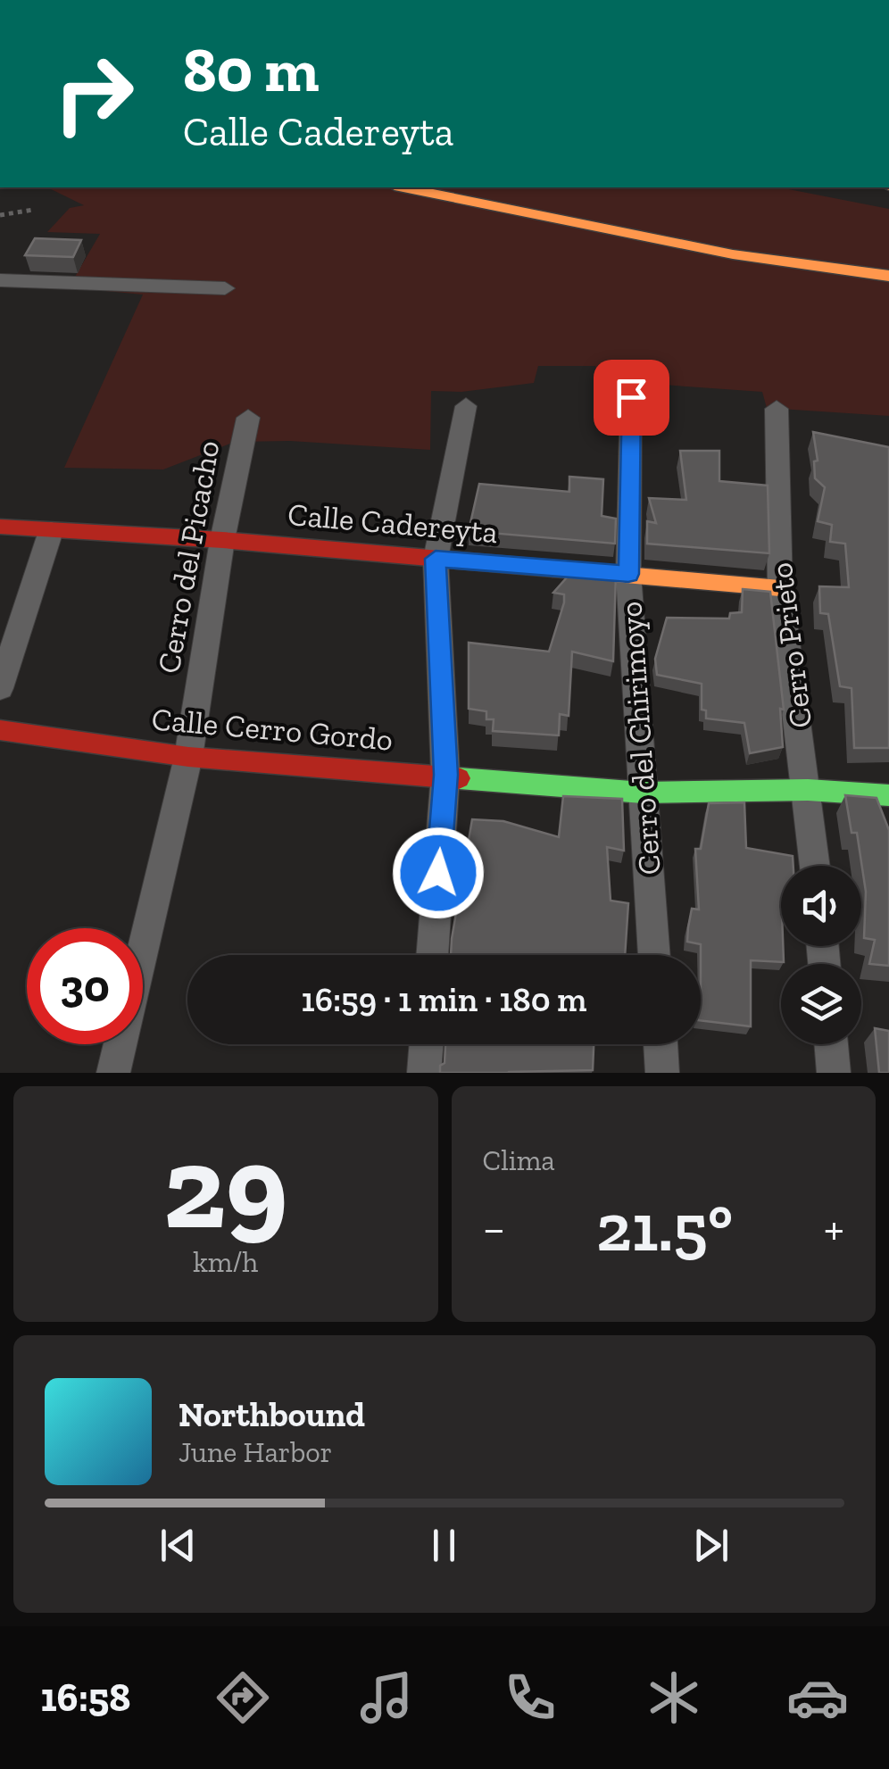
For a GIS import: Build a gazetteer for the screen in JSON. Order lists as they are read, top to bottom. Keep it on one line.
{"streets":{"street":["Calle Cadereyta","Cerro del Picacho","Cerro Prieto","Calle Cerro Gordo","Cerro del Chirimoyo"]},"crossings":[["Calle Cadereyta","Cerro del Picacho"],["Calle Cadereyta","Cerro Prieto"],["Calle Cadereyta","Cerro del Chirimoyo"],["Cerro del Picacho","Calle Cerro Gordo"],["Cerro Prieto","Calle Cerro Gordo"],["Calle Cerro Gordo","Cerro del Chirimoyo"]],"page":{"turn":["80 m","Calle Cadereyta"],"limit":"30","trip":"16:59 · 1 min · 180 m","tile":[["29","km/h"],"Clima"],"heat":["−","21.5°","+"],"song":["Northbound","June Harbor"],"tabs":"16:58"}}
